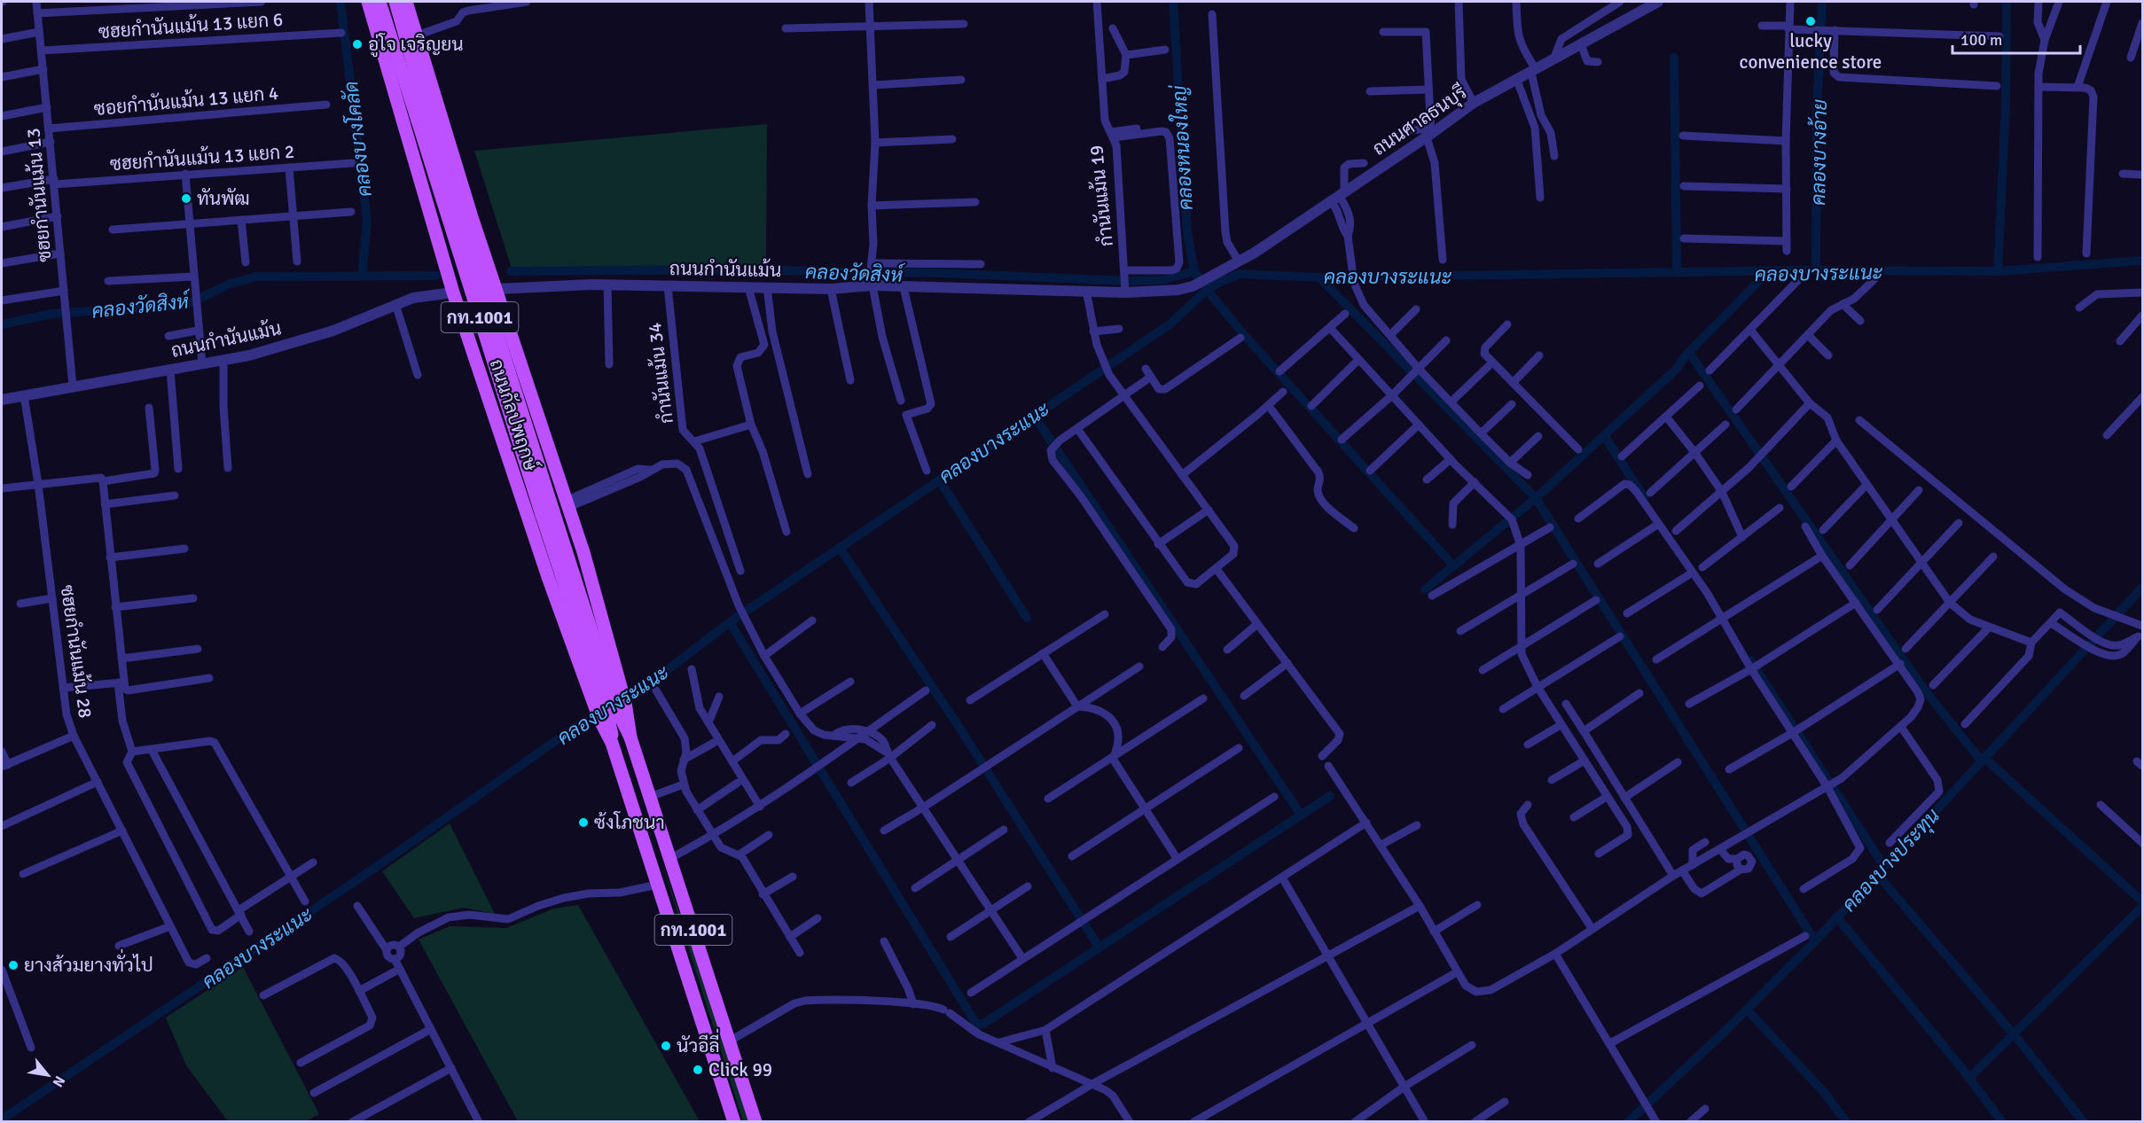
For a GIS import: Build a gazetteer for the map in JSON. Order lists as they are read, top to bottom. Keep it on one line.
{"streets":{"main road":["กท.1001","ถนนกัลปพฤกษ์"],"street":["ซฮยกำนันแม้น 13 แยก 6","ซอยกำนันแม้น 13 แยก 4","ถนนศาลธนบุรี","ซฮยกำนันแม้น 13 แยก 2","ซฮยกำนันแม้น 13","กำนันแม้น 19","ถนนกำนันแม้น","กำนันแม้น 34","ซฮยกำนันแม้น 28"]},"crossings":[["ซฮยกำนันแม้น 13 แยก 6","ซฮยกำนันแม้น 13"],["ซอยกำนันแม้น 13 แยก 4","ซฮยกำนันแม้น 13"],["ถนนศาลธนบุรี","ถนนกำนันแม้น"],["ซฮยกำนันแม้น 13 แยก 2","ซฮยกำนันแม้น 13"],["ซฮยกำนันแม้น 13","ถนนกำนันแม้น"],["กำนันแม้น 19","ถนนกำนันแม้น"],["ถนนกำนันแม้น","กำนันแม้น 34"],["ถนนกำนันแม้น","ถนนกัลปพฤกษ์"],["ถนนกำนันแม้น","ซฮยกำนันแม้น 28"]],"water":["คลองบางโคลัด","คลองหนองใหญ่","คลองบางอ้าย","คลองวัดสิงห์","คลองบางระแนะ","คลองบางประทุน"],"places":["lucky convenience store","อู่โจ เจริญยน","ทันพัฒ","ซ้งโภชนา","ยางส้วมยางทั่วไป","นัวอีลี่","Click 99"],"scale_bar":"100 m","north":"bottom right"}
